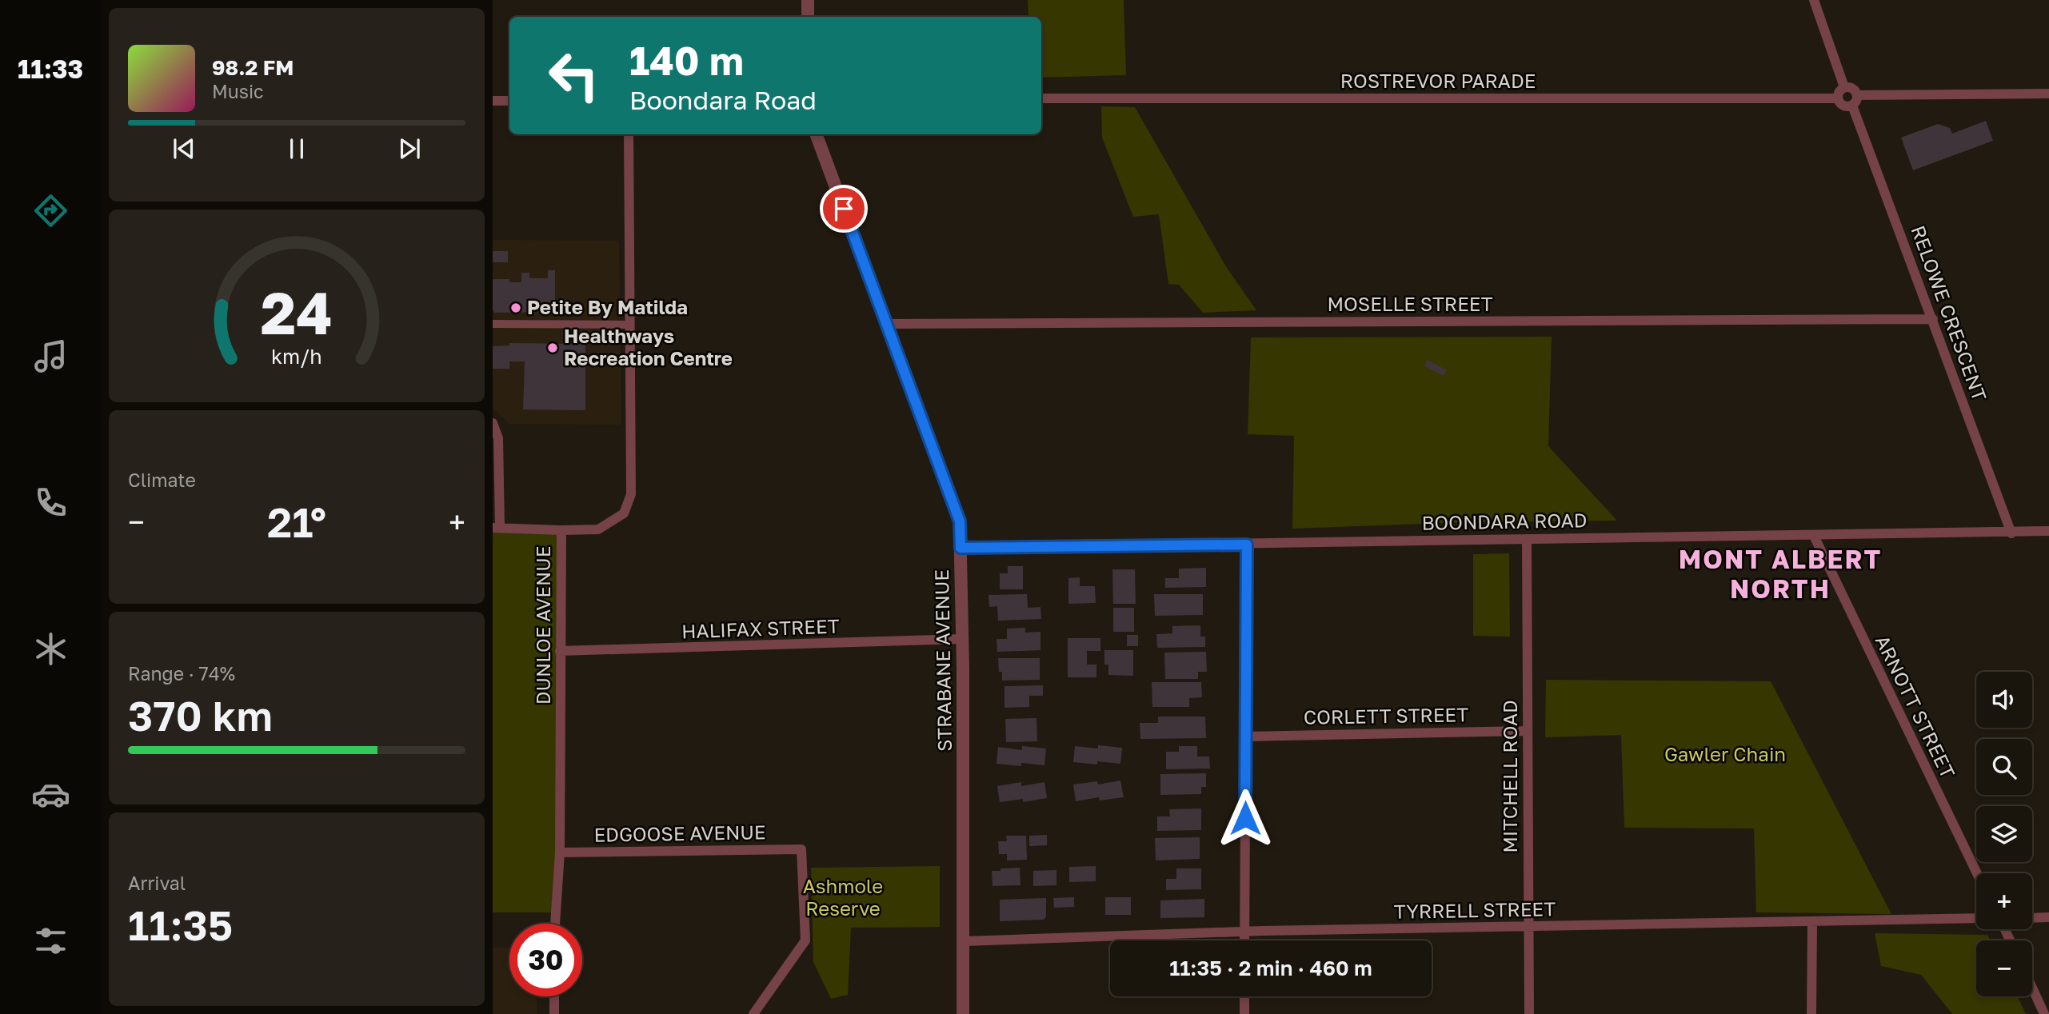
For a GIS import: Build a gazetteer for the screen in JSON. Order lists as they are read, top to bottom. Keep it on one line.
{"streets":{"street":["ROSTREVOR PARADE","MOSELLE STREET","RELOWE CRESCENT","BOONDARA ROAD","DUNLOE AVENUE","HALIFAX STREET","STRABANE AVENUE","ARNOTT STREET","CORLETT STREET","MITCHELL ROAD","EDGOOSE AVENUE","TYRRELL STREET"]},"crossings":[["ROSTREVOR PARADE","RELOWE CRESCENT"],["MOSELLE STREET","RELOWE CRESCENT"],["MOSELLE STREET","STRABANE AVENUE"],["RELOWE CRESCENT","BOONDARA ROAD"],["BOONDARA ROAD","STRABANE AVENUE"],["BOONDARA ROAD","ARNOTT STREET"],["BOONDARA ROAD","MITCHELL ROAD"],["DUNLOE AVENUE","HALIFAX STREET"],["DUNLOE AVENUE","EDGOOSE AVENUE"],["HALIFAX STREET","STRABANE AVENUE"],["STRABANE AVENUE","TYRRELL STREET"],["CORLETT STREET","MITCHELL ROAD"],["MITCHELL ROAD","TYRRELL STREET"]],"districts":["MONT ALBERT NORTH"],"parks":["Gawler Chain","Ashmole Reserve"],"places":["Petite By Matilda","Healthways Recreation Centre"],"page":{"tabs":"11:33","turn":["140 m","Boondara Road"],"song":["98.2 FM","Music"],"tile":["Climate",["Range · 74%","370 km"],["Arrival","11:35"]],"heat":["−","21°","+"],"map_buttons":["+","−"],"limit":"30","trip":"11:35 · 2 min · 460 m","gauge":["24","km/h"]}}
